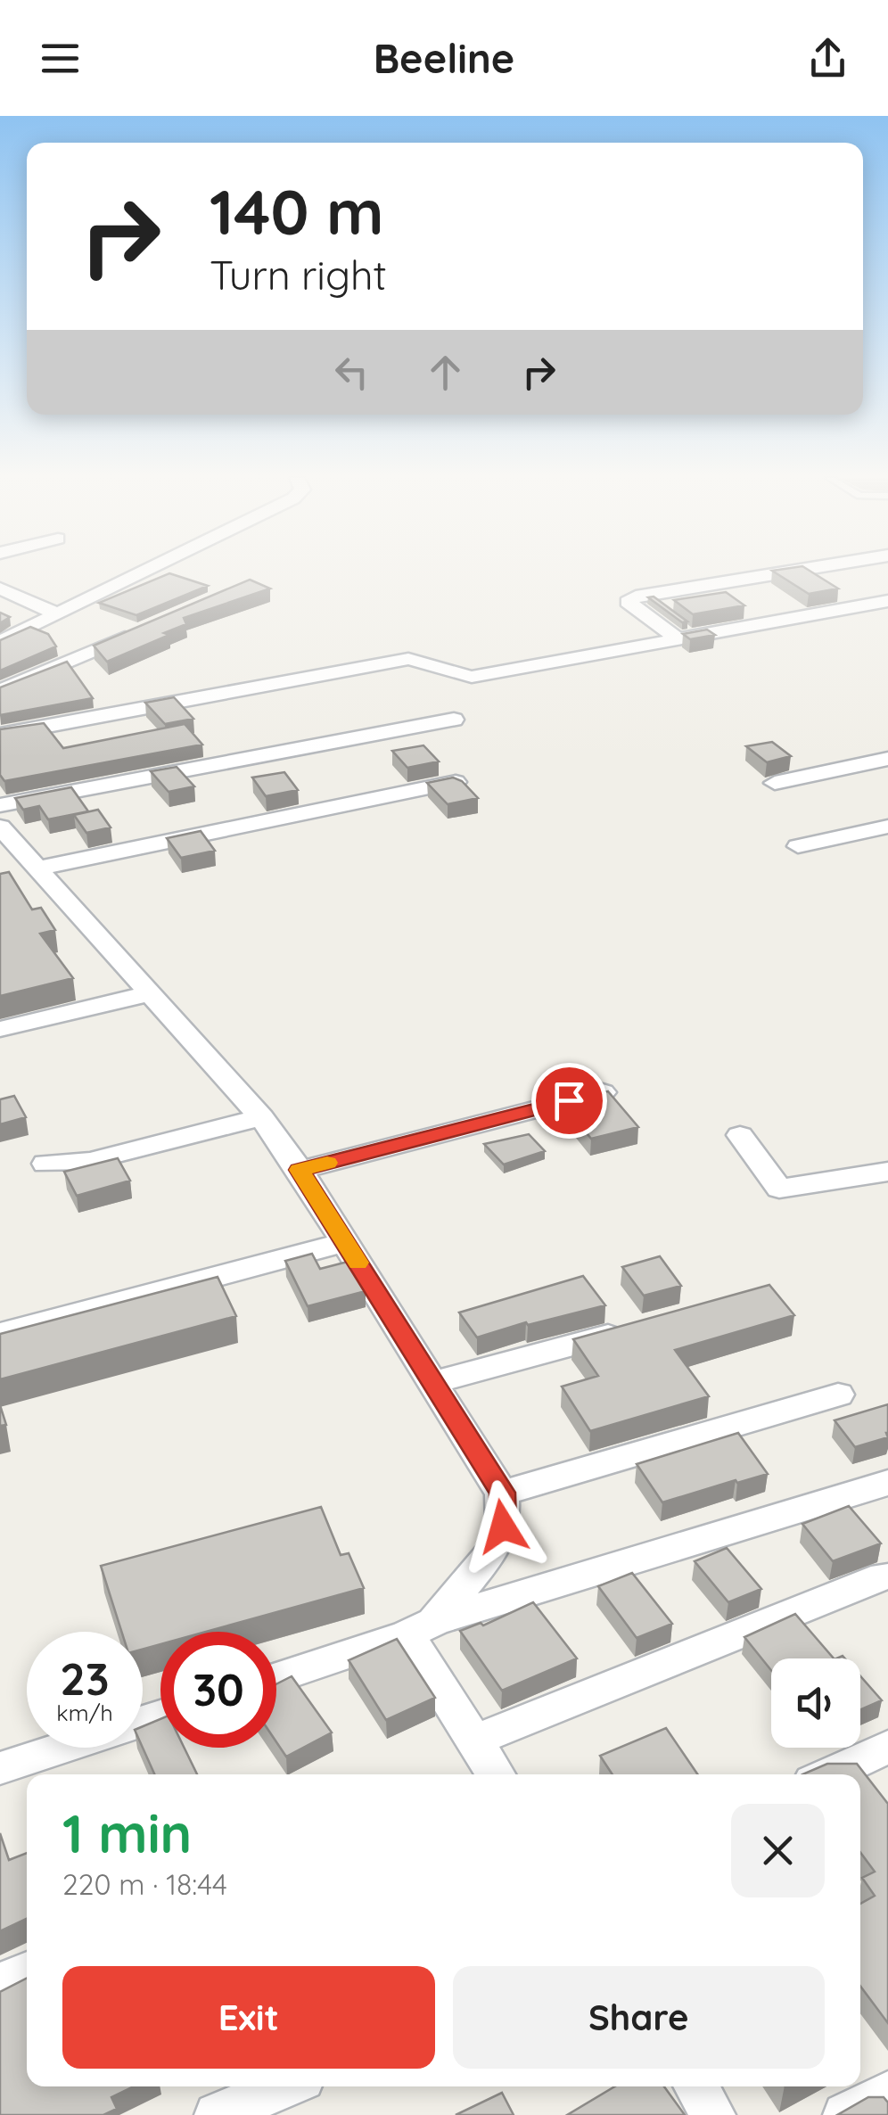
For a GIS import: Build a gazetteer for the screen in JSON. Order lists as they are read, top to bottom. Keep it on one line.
{"page":{"header":"Beeline","turn":["140 m","Turn right"],"speed":"23 km/h","limit":"30","heading":["1 min","220 m · 18:44"],"buttons":["Exit","Share"]}}
